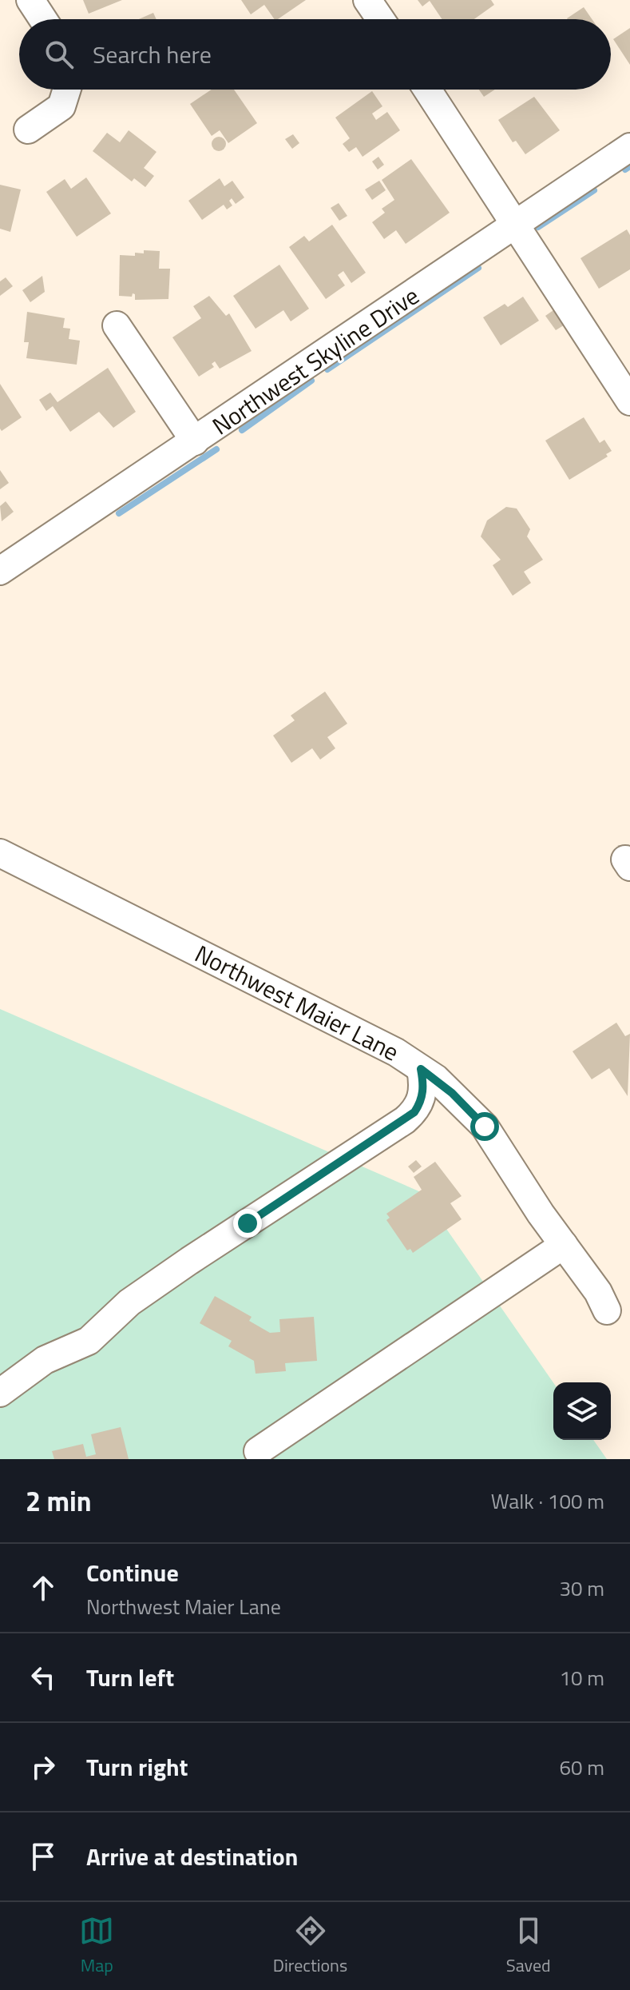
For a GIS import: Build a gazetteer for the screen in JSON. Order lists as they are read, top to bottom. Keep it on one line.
{"streets":{"street":["Northwest Skyline Drive","Northwest Maier Lane"]},"page":{"search":"Search here","heading":["2 min","Walk · 100 m"],"list":[["Continue","Northwest Maier Lane","30 m"],["Turn left","10 m"],["Turn right","60 m"],"Arrive at destination"],"nav":["Map","Directions","Saved"]}}
